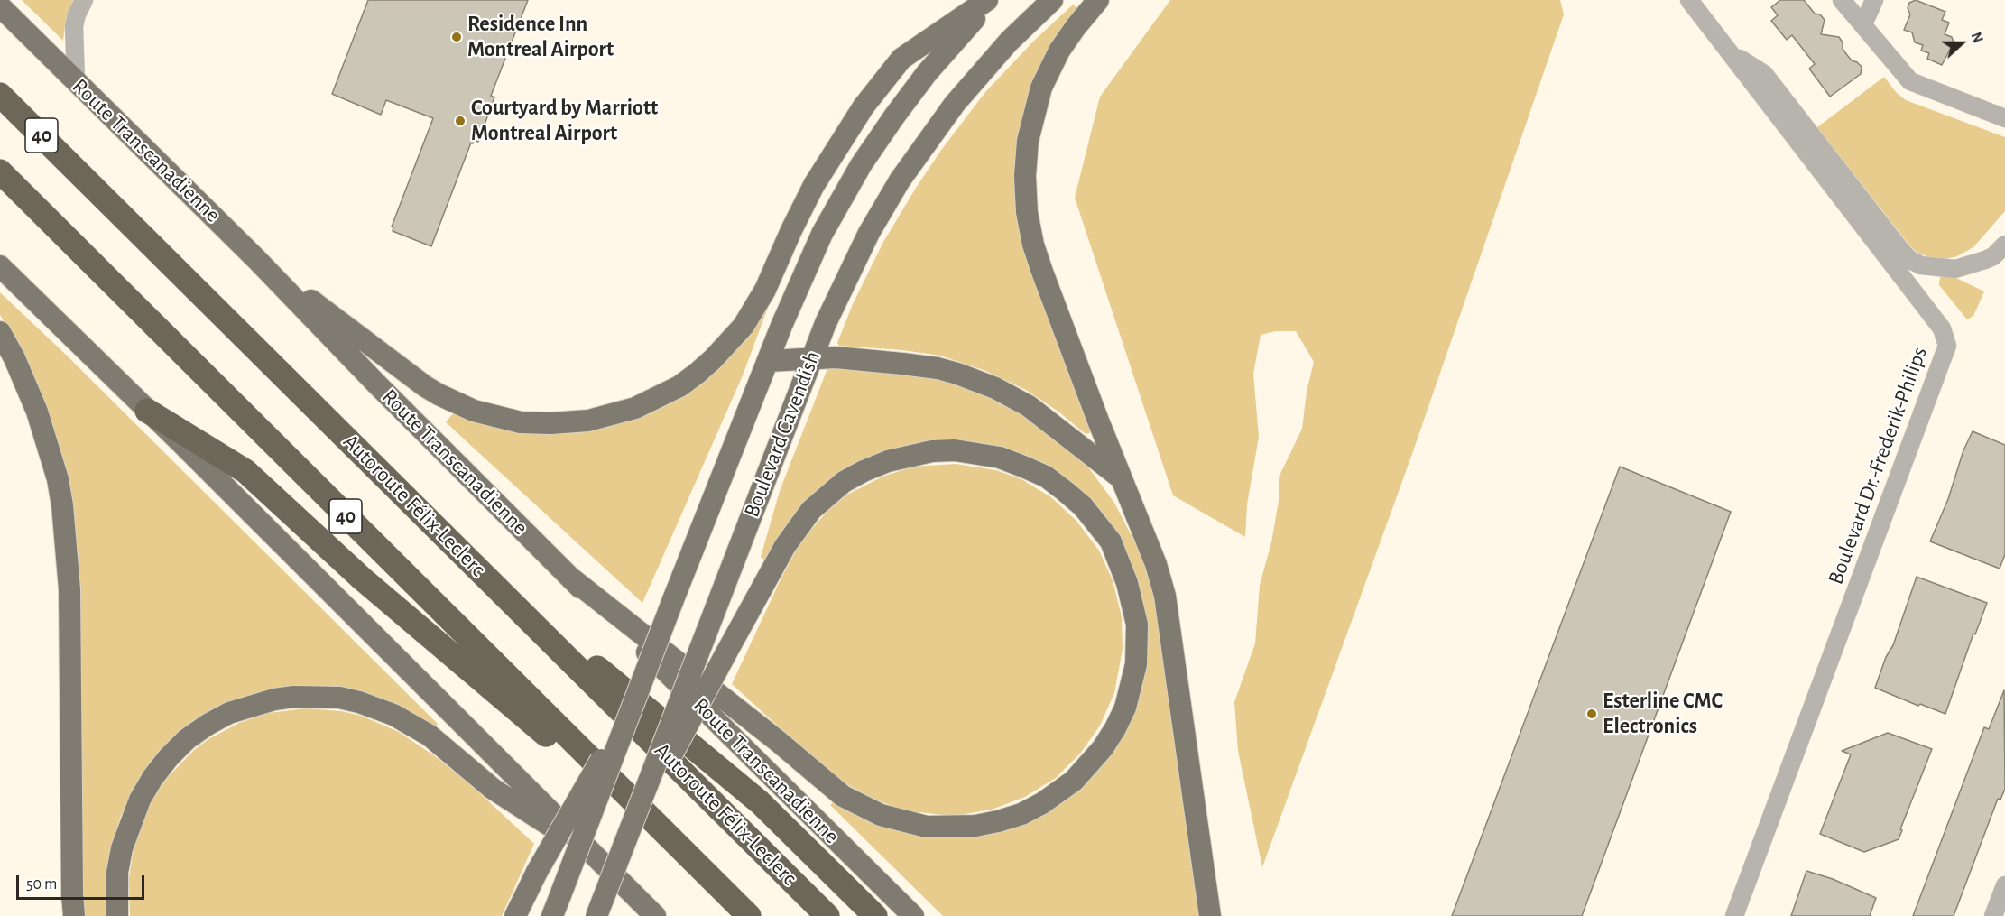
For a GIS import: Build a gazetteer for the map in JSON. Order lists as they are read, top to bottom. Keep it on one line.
{"streets":{"highway":["40","Autoroute Félix-Leclerc"],"main road":["Route Transcanadienne","Boulevard Cavendish"],"street":["Boulevard Dr.-Frederik-Philips"]},"places":["Residence Inn Montreal Airport","Courtyard by Marriott Montreal Airport","Esterline CMC Electronics"],"scale_bar":"50 m","north":"right"}
